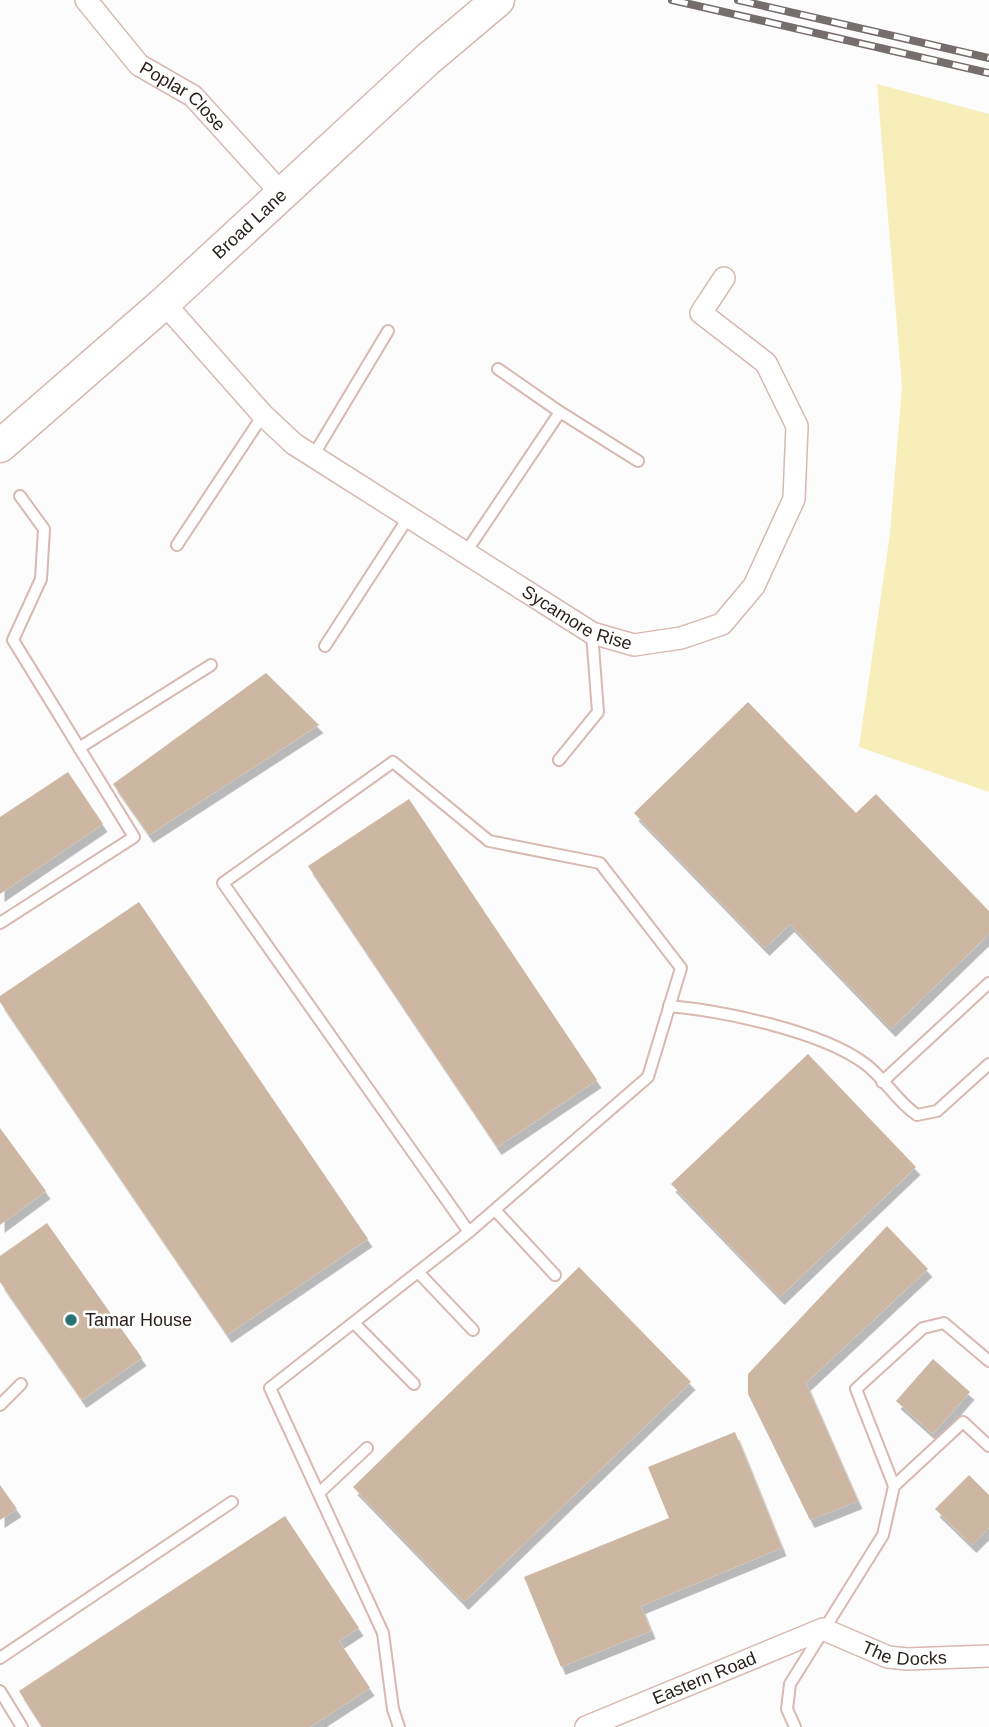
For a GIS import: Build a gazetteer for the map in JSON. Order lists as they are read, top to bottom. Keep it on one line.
{"streets":{"street":["Poplar Close","Broad Lane","Sycamore Rise","The Docks","Eastern Road"]},"crossings":[["Poplar Close","Broad Lane"],["Broad Lane","Sycamore Rise"],["The Docks","Eastern Road"]],"places":["Tamar House"]}
